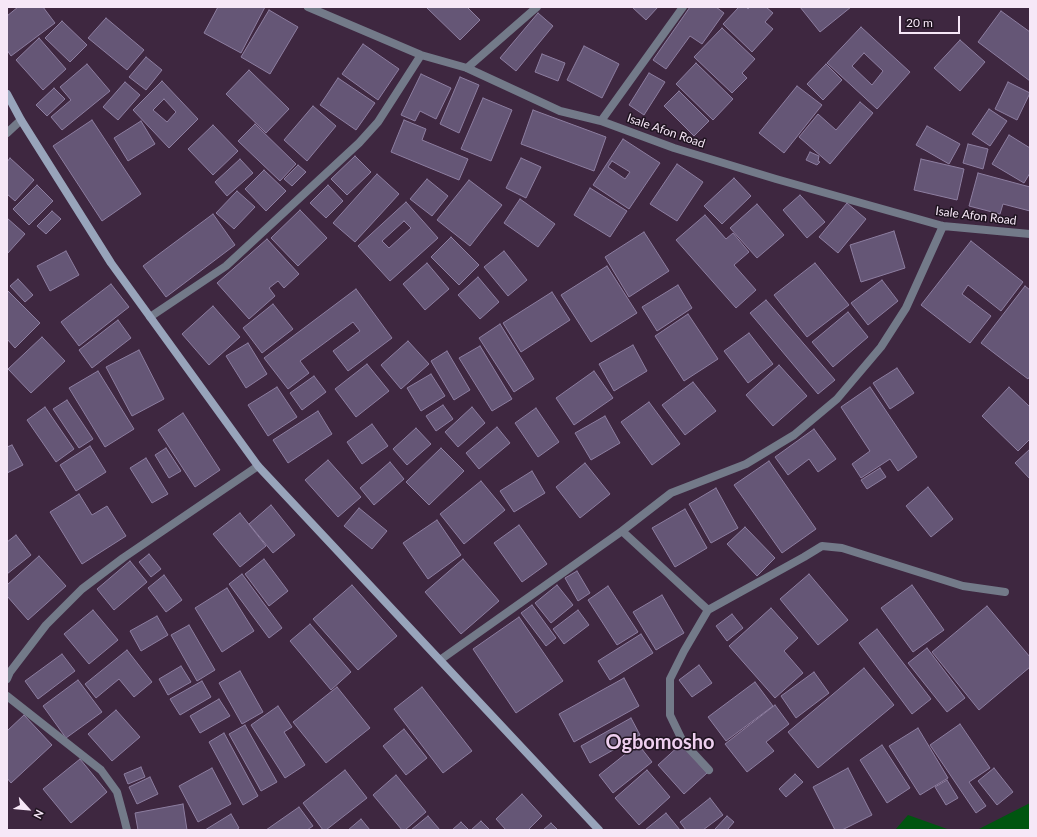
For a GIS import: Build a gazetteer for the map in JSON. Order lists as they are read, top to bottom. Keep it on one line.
{"streets":{"street":["Isale Afon Road"]},"districts":["Ogbomosho"],"scale_bar":"20 m","north":"bottom right"}
